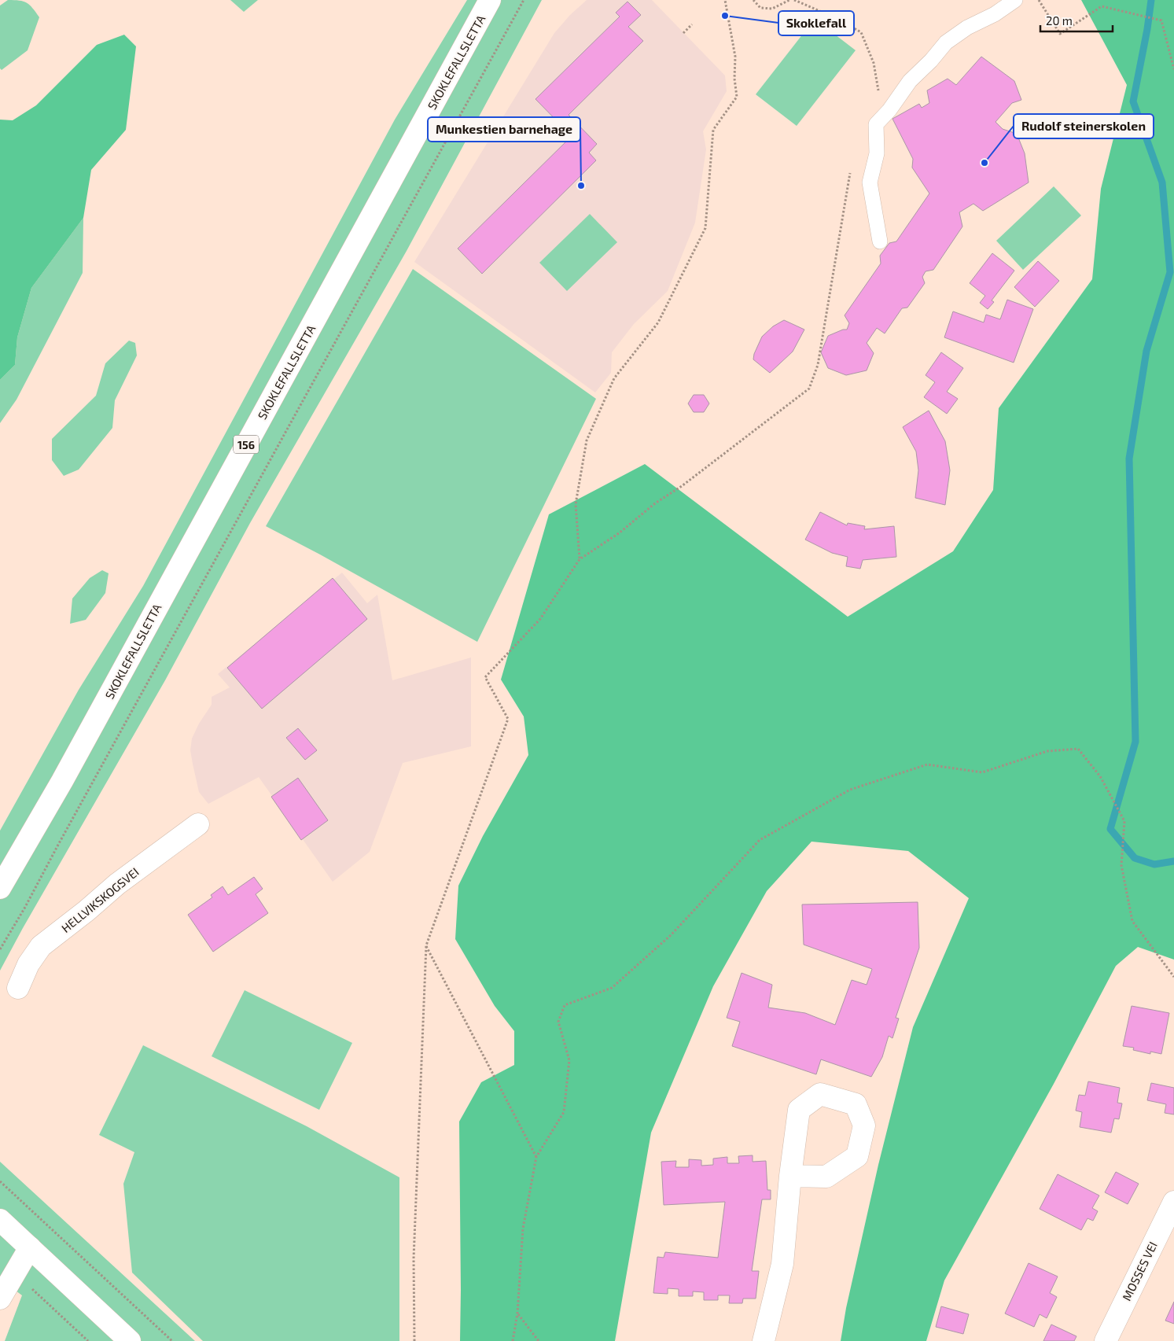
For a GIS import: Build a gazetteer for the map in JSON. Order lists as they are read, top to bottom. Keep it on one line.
{"streets":{"main road":["SKOKLEFALLSLETTA","156","HELLVIKSKOGSVEI","MOSSES VEI"]},"places":["Skoklefall","Rudolf steinerskolen","Munkestien barnehage"],"scale_bar":"20 m"}
